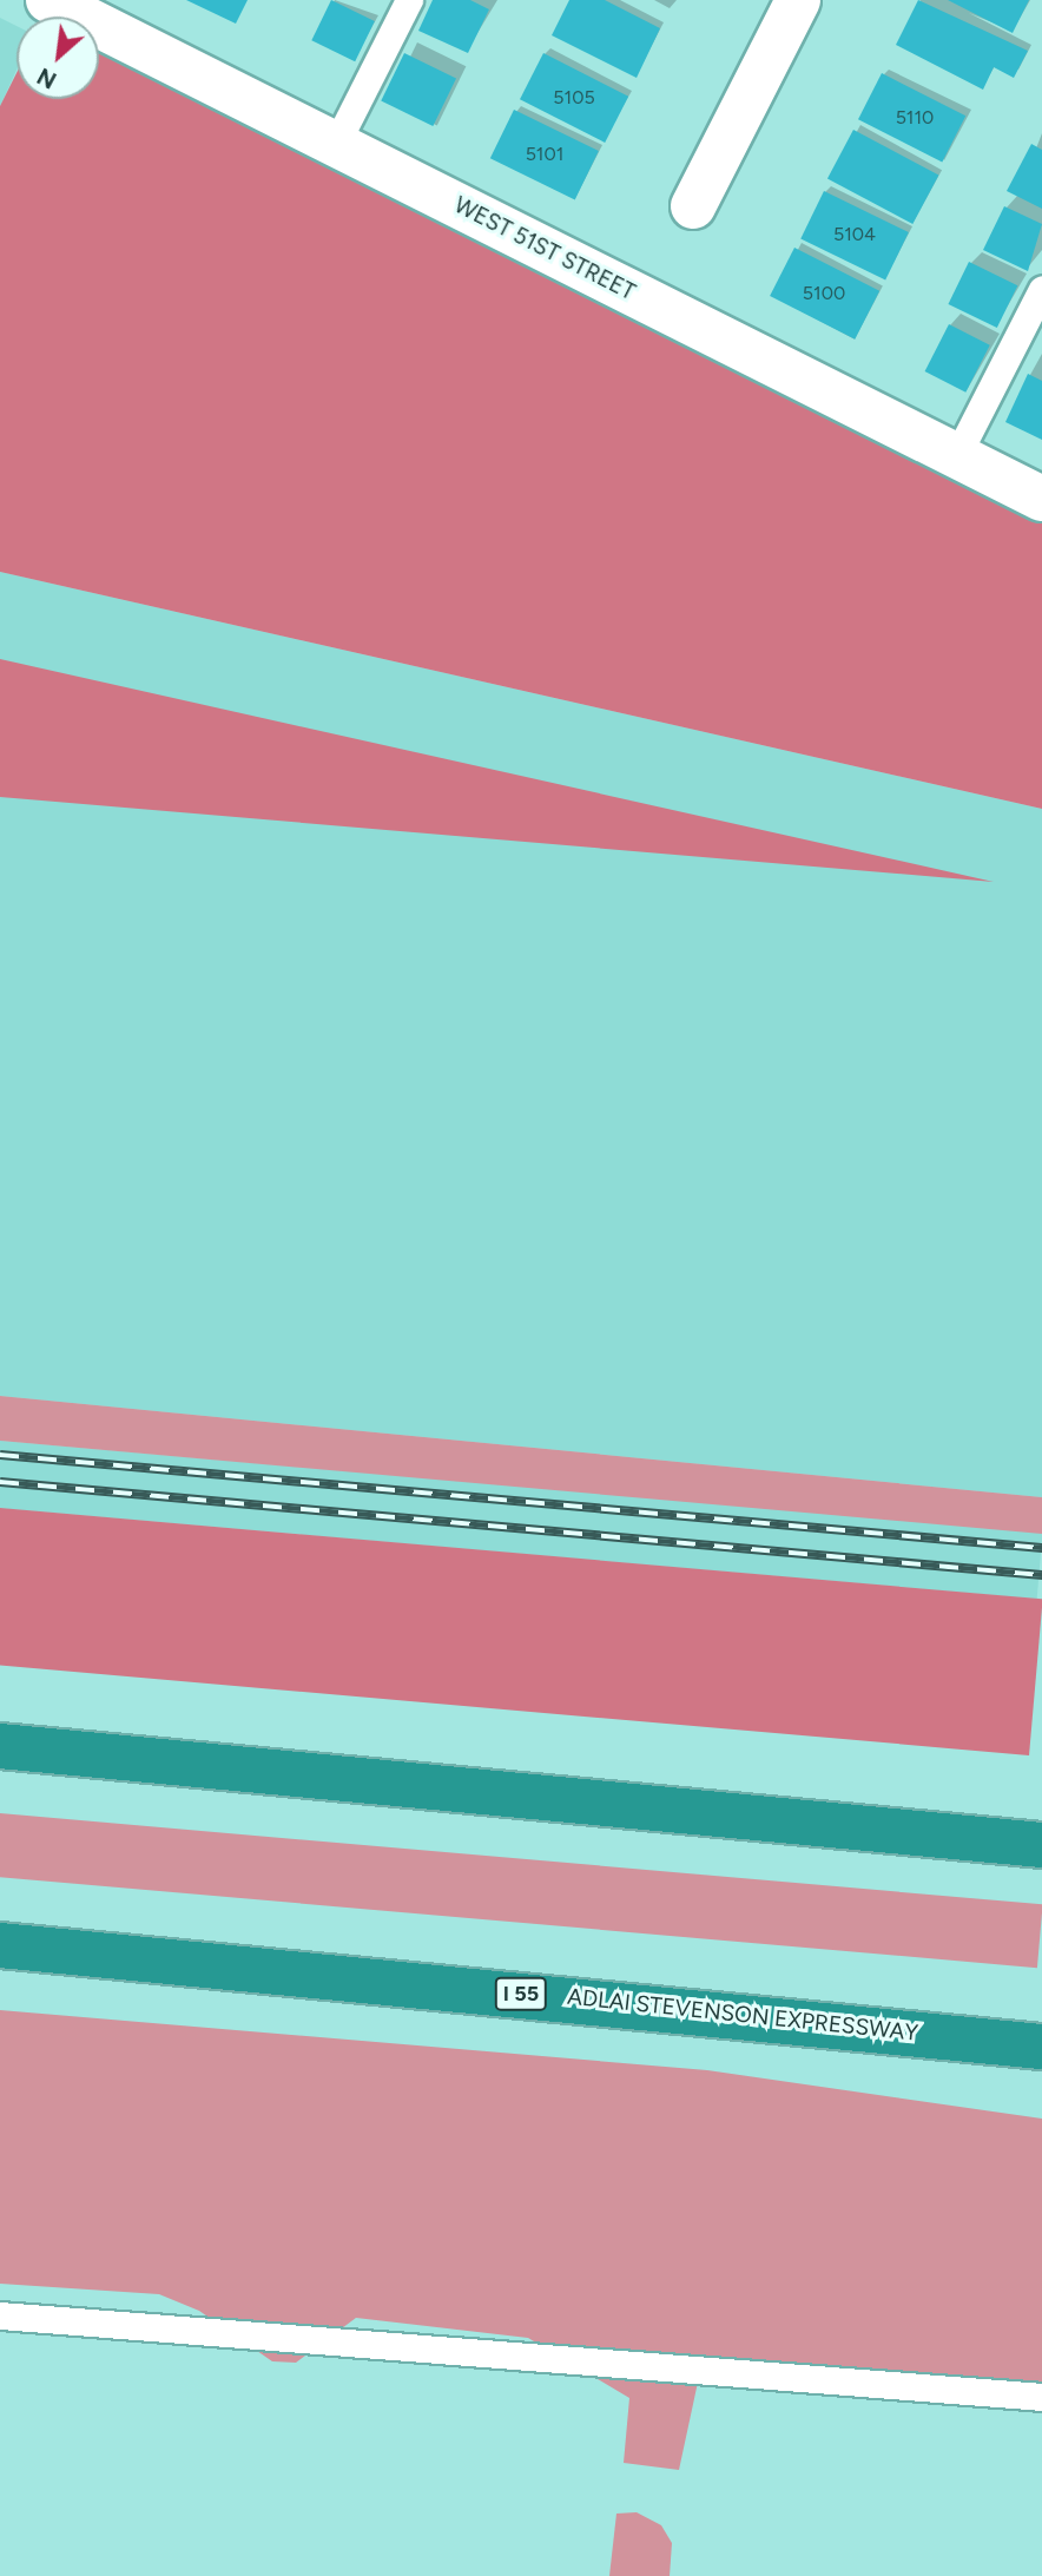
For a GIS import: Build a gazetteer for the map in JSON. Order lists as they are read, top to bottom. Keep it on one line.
{"streets":{"highway":["I 55","ADLAI STEVENSON EXPRESSWAY"],"street":["WEST 51ST STREET"]},"house_numbers":["5105","5110","5101","5104","5100"],"north":"bottom left"}
